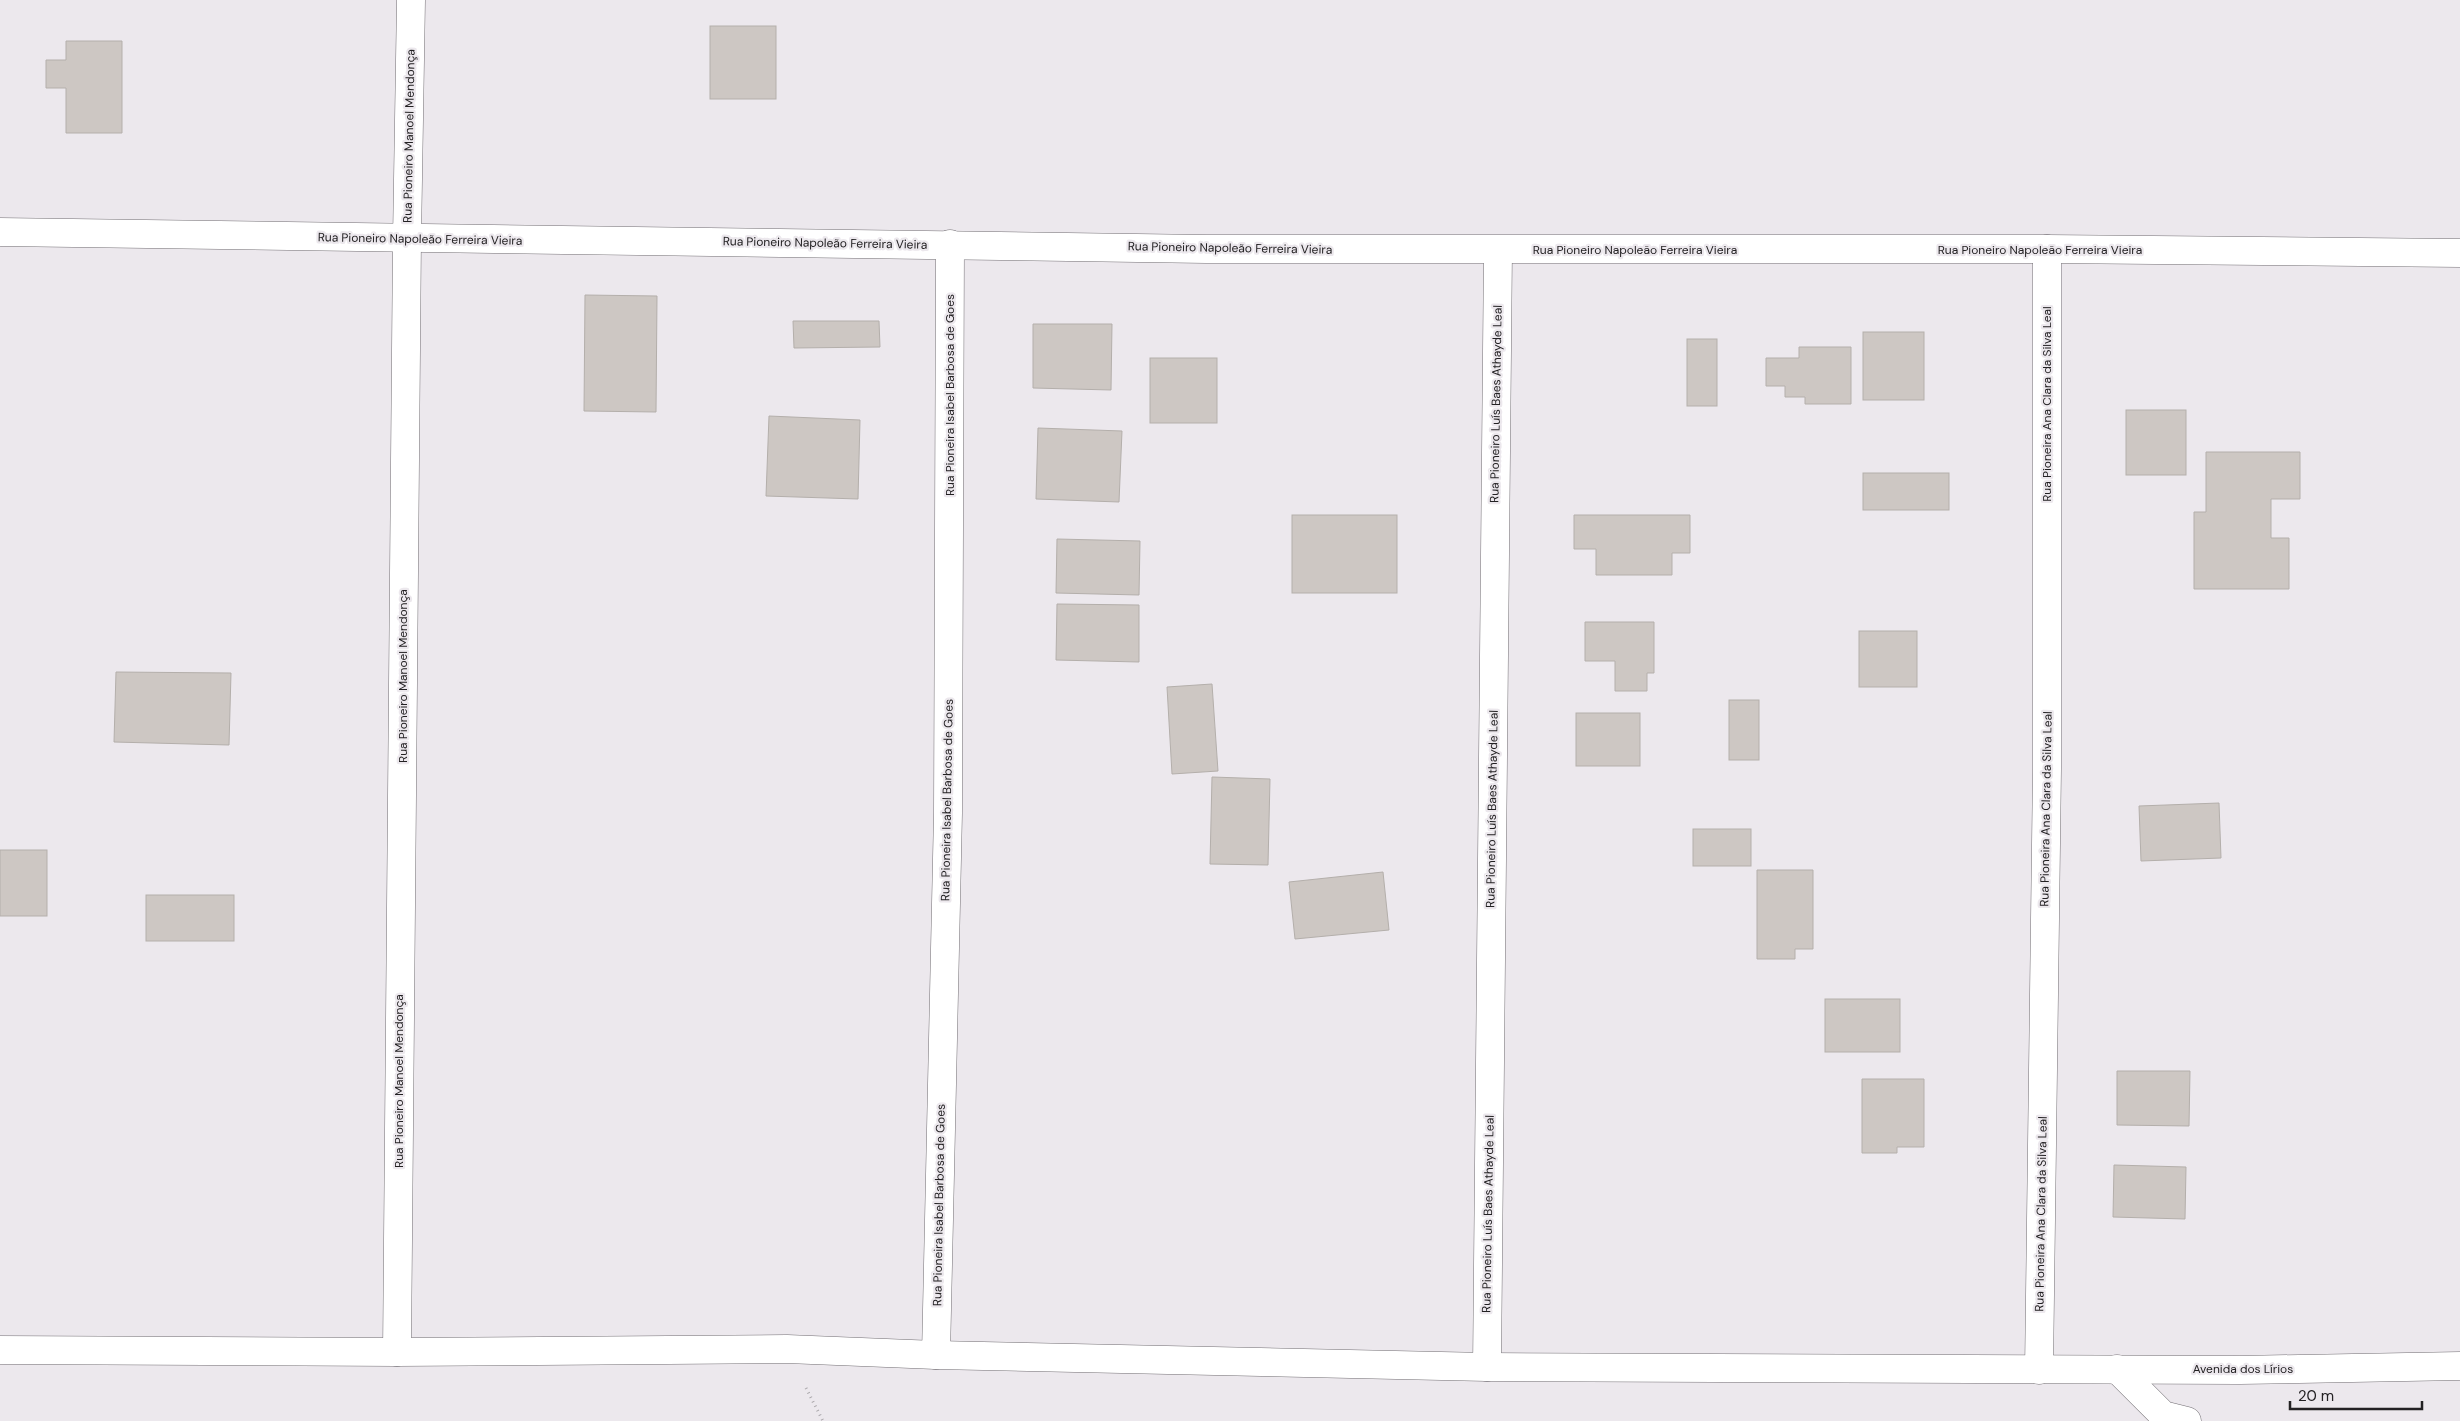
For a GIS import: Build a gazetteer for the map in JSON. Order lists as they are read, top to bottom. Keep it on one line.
{"streets":{"street":["Rua Pioneiro Manoel Mendonça","Rua Pioneiro Napoleão Ferreira Vieira","Rua Pioneira Isabel Barbosa de Goes","Rua Pioneiro Luís Baes Athayde Leal","Rua Pioneira Ana Clara da Silva Leal","Avenida dos Lírios"]},"crossings":[["Rua Pioneiro Manoel Mendonça","Rua Pioneiro Napoleão Ferreira Vieira"],["Rua Pioneiro Manoel Mendonça","Avenida dos Lírios"],["Rua Pioneiro Napoleão Ferreira Vieira","Rua Pioneira Isabel Barbosa de Goes"],["Rua Pioneiro Napoleão Ferreira Vieira","Rua Pioneiro Luís Baes Athayde Leal"],["Rua Pioneiro Napoleão Ferreira Vieira","Rua Pioneira Ana Clara da Silva Leal"],["Rua Pioneira Isabel Barbosa de Goes","Avenida dos Lírios"],["Rua Pioneiro Luís Baes Athayde Leal","Avenida dos Lírios"],["Rua Pioneira Ana Clara da Silva Leal","Avenida dos Lírios"]],"scale_bar":"20 m"}
